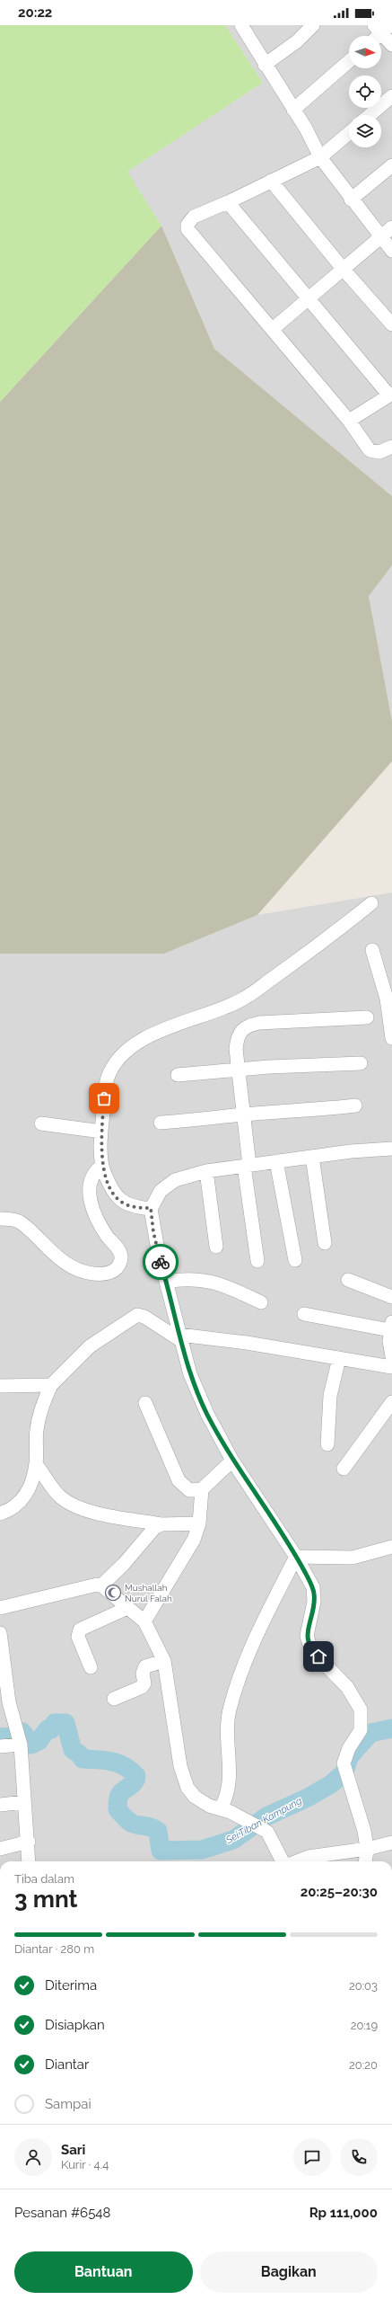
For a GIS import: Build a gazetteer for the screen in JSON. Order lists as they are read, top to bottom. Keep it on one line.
{"water":["Sei.Tiban Kampung"],"places":{"mosque":["Mushallah Nurul Falah"]},"north":"right","page":{"status":"20:22","heading":["3 mnt","Tiba dalam","20:25–20:30"],"panel":["Sari","Kurir · 4.4","Pesanan #6548","Rp 111,000"],"bar":"Diantar · 280 m","list":[["Diterima","20:03"],["Disiapkan","20:19"],["Diantar","20:20"],"Sampai"],"buttons":["Bantuan","Bagikan"]}}
